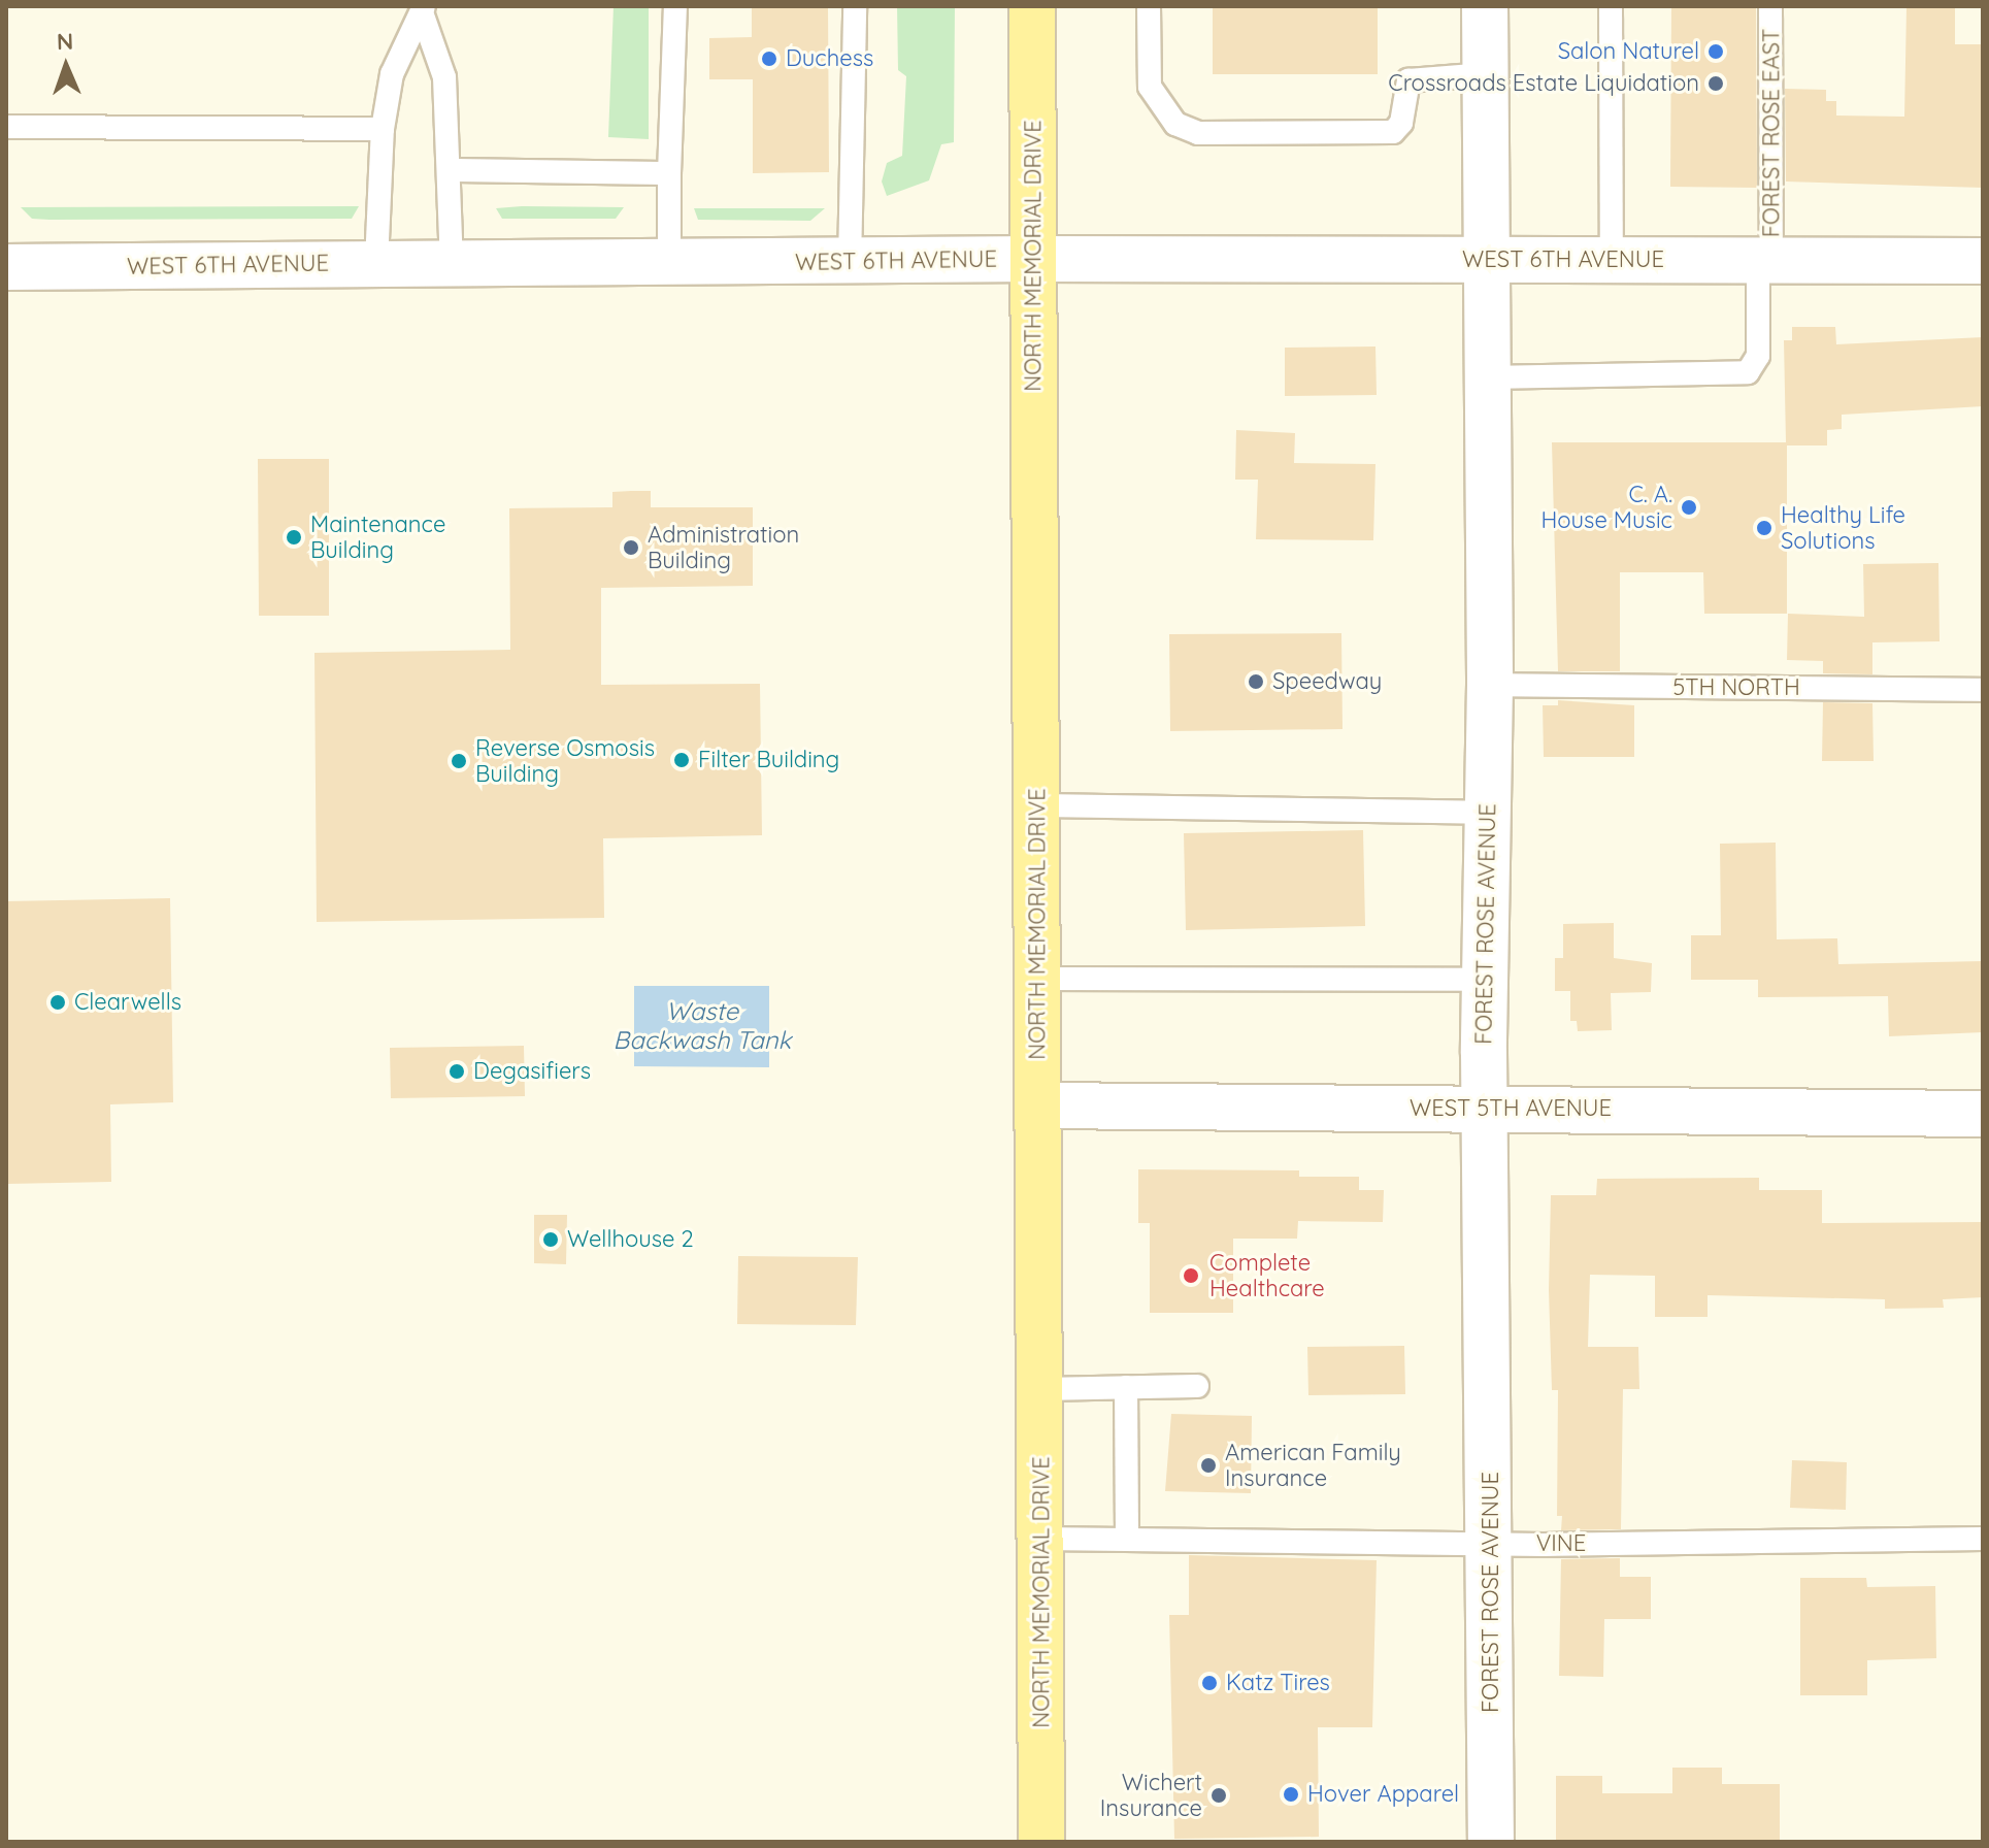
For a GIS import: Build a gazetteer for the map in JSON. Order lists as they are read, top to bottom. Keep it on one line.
{"streets":{"main road":["NORTH MEMORIAL DRIVE"],"street":["WEST 6TH AVENUE","FOREST ROSE AVENUE","WEST 5TH AVENUE"],"lane":["FOREST ROSE EAST","5TH NORTH","VINE"]},"crossings":[["FOREST ROSE EAST","WEST 6TH AVENUE"],["FOREST ROSE EAST","FOREST ROSE AVENUE"],["NORTH MEMORIAL DRIVE","WEST 6TH AVENUE"],["NORTH MEMORIAL DRIVE","WEST 5TH AVENUE"],["NORTH MEMORIAL DRIVE","VINE"],["WEST 6TH AVENUE","FOREST ROSE AVENUE"],["5TH NORTH","FOREST ROSE AVENUE"],["FOREST ROSE AVENUE","WEST 5TH AVENUE"],["FOREST ROSE AVENUE","VINE"]],"water":["Waste Backwash Tank"],"places":["Salon Naturel","Duchess","Crossroads Estate Liquidation","C. A. House Music","Healthy Life Solutions","Maintenance Building","Administration Building","Speedway","Filter Building","Reverse Osmosis Building","Clearwells","Degasifiers","Wellhouse 2","Complete Healthcare","American Family Insurance","Katz Tires","Hover Apparel","Wichert Insurance"],"north":"top"}
